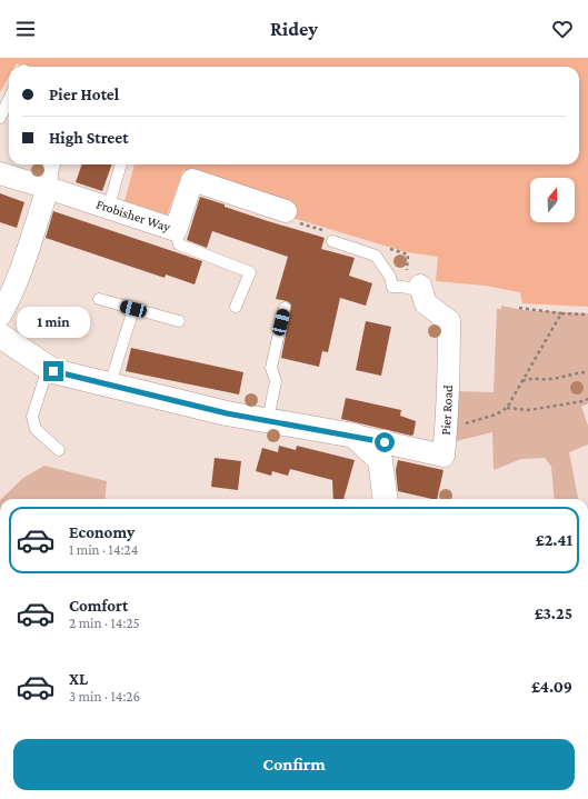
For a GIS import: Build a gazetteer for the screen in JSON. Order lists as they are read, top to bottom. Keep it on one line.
{"streets":{"street":["Frobisher Way","Pier Road"]},"north":"top","page":{"header":"Ridey","banner":["Pier Hotel","High Street"],"bubble":"1 min","list":[{"name":"Economy","note":"1 min · 14:24","value":"£2.41"},{"name":"Comfort","note":"2 min · 14:25","value":"£3.25"},{"name":"XL","note":"3 min · 14:26","value":"£4.09"}],"buttons":"Confirm"}}
